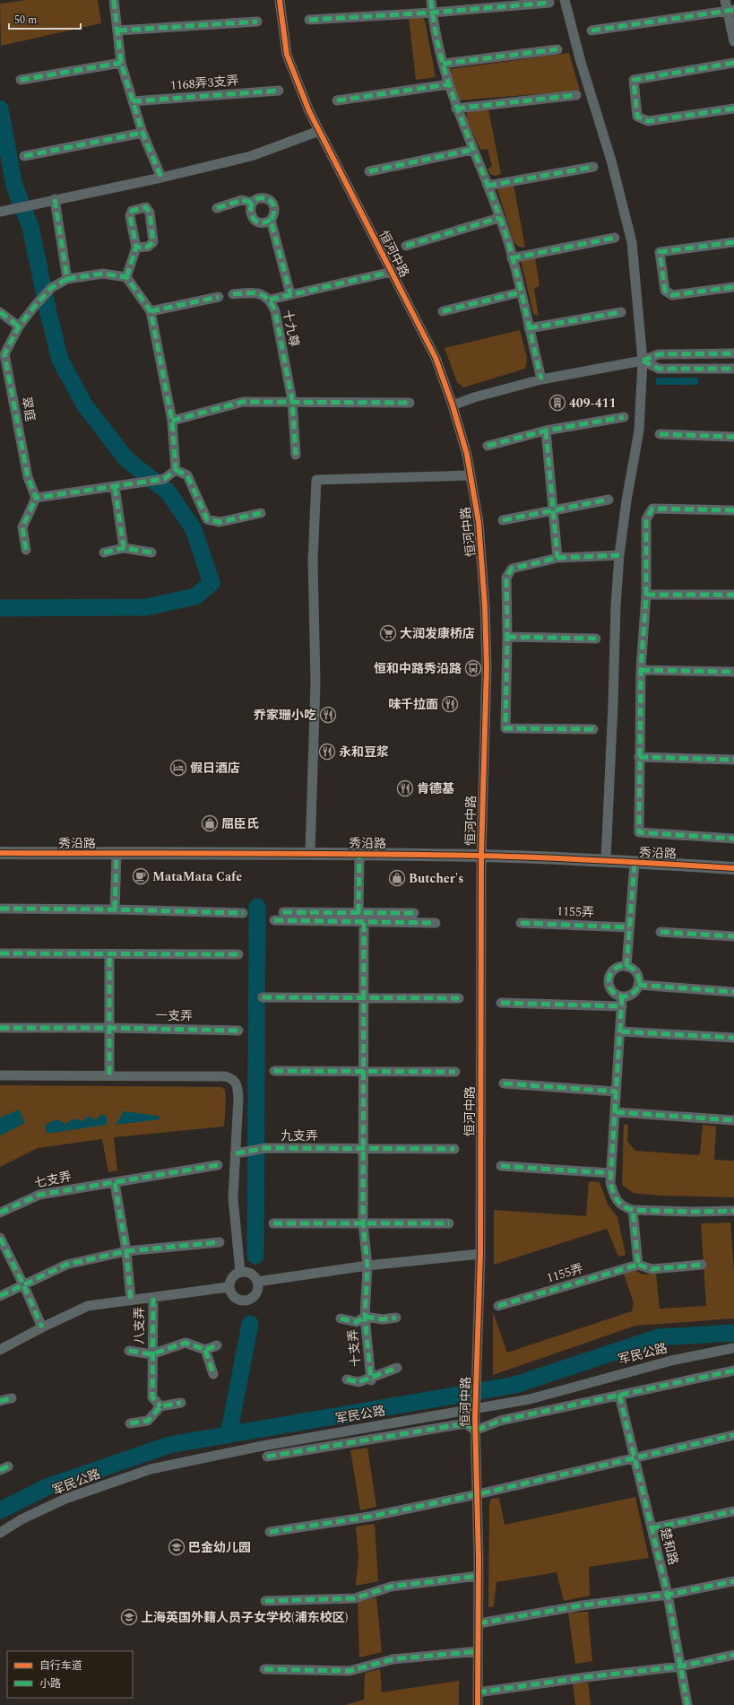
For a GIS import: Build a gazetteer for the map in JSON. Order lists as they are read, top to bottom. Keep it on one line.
{"streets":{"main road":["秀沿路"],"street":["1168弄3支弄","恒河中路","十九尊","翠庭","1155弄","一支弄","九支弄","七支弄","八支弄","十支弄","军民公路","楚和路"]},"crossings":[["恒河中路","秀沿路"],["恒河中路","军民公路"]],"places":{"building":["409-411"],"supermarket":["大润发康桥店"],"bus stop":["恒和中路秀沿路"],"restaurant":["味千拉面","乔家珊小吃","永和豆浆","肯德基"],"hotel":["假日酒店"],"shop":["屈臣氏","Butcher's"],"cafe":["MataMata Cafe"],"school or university":["巴金幼儿园","上海英国外籍人员子女学校(浦东校区)"]},"legend":["自行车道","小路"],"scale_bar":"50 m"}
